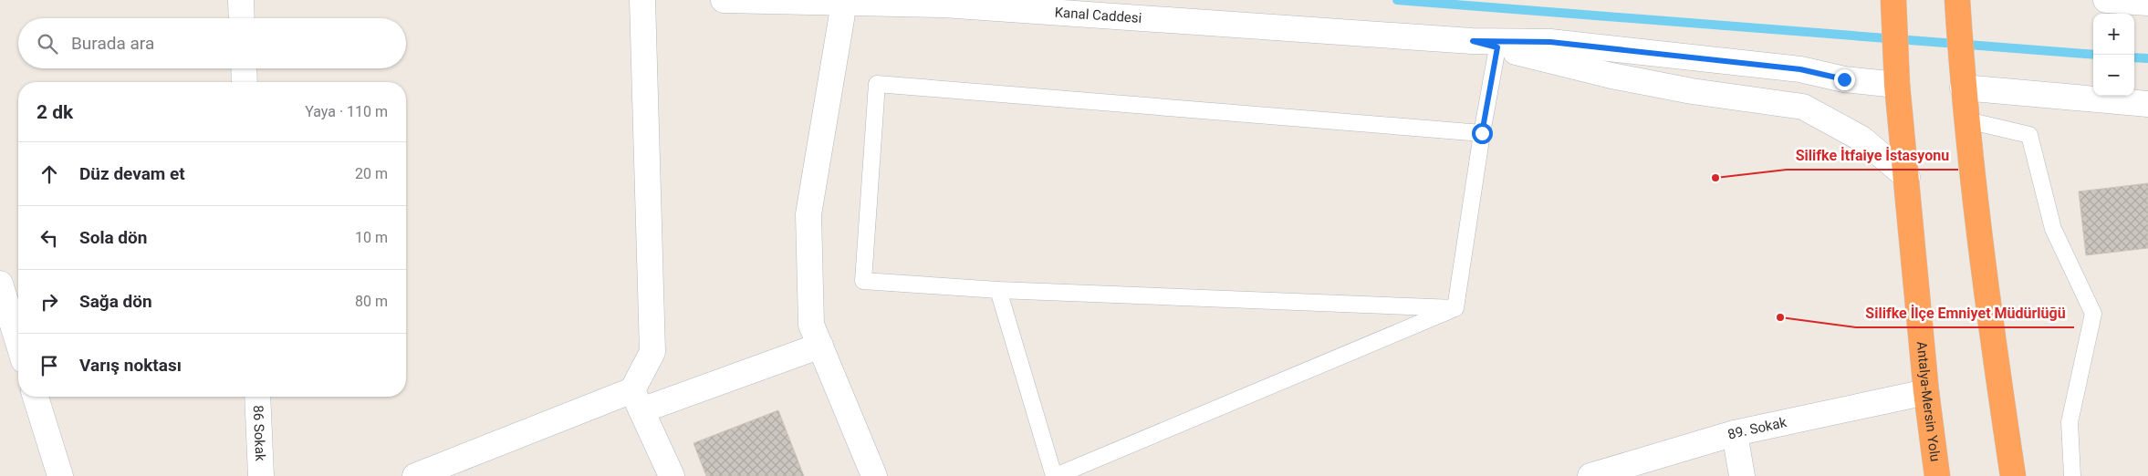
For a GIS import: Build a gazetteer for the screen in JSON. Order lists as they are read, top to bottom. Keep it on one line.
{"streets":{"highway":["Antalya-Mersin Yolu"],"street":["Kanal Caddesi","89. Sokak","86 Sokak"]},"crossings":[["Antalya-Mersin Yolu","89. Sokak"]],"places":["Silifke İtfaiye İstasyonu","Silifke İlçe Emniyet Müdürlüğü"],"page":{"map_buttons":["+","−"],"search":"Burada ara","heading":["2 dk","Yaya · 110 m"],"list":[["Düz devam et","20 m"],["Sola dön","10 m"],["Sağa dön","80 m"],"Varış noktası"]}}
